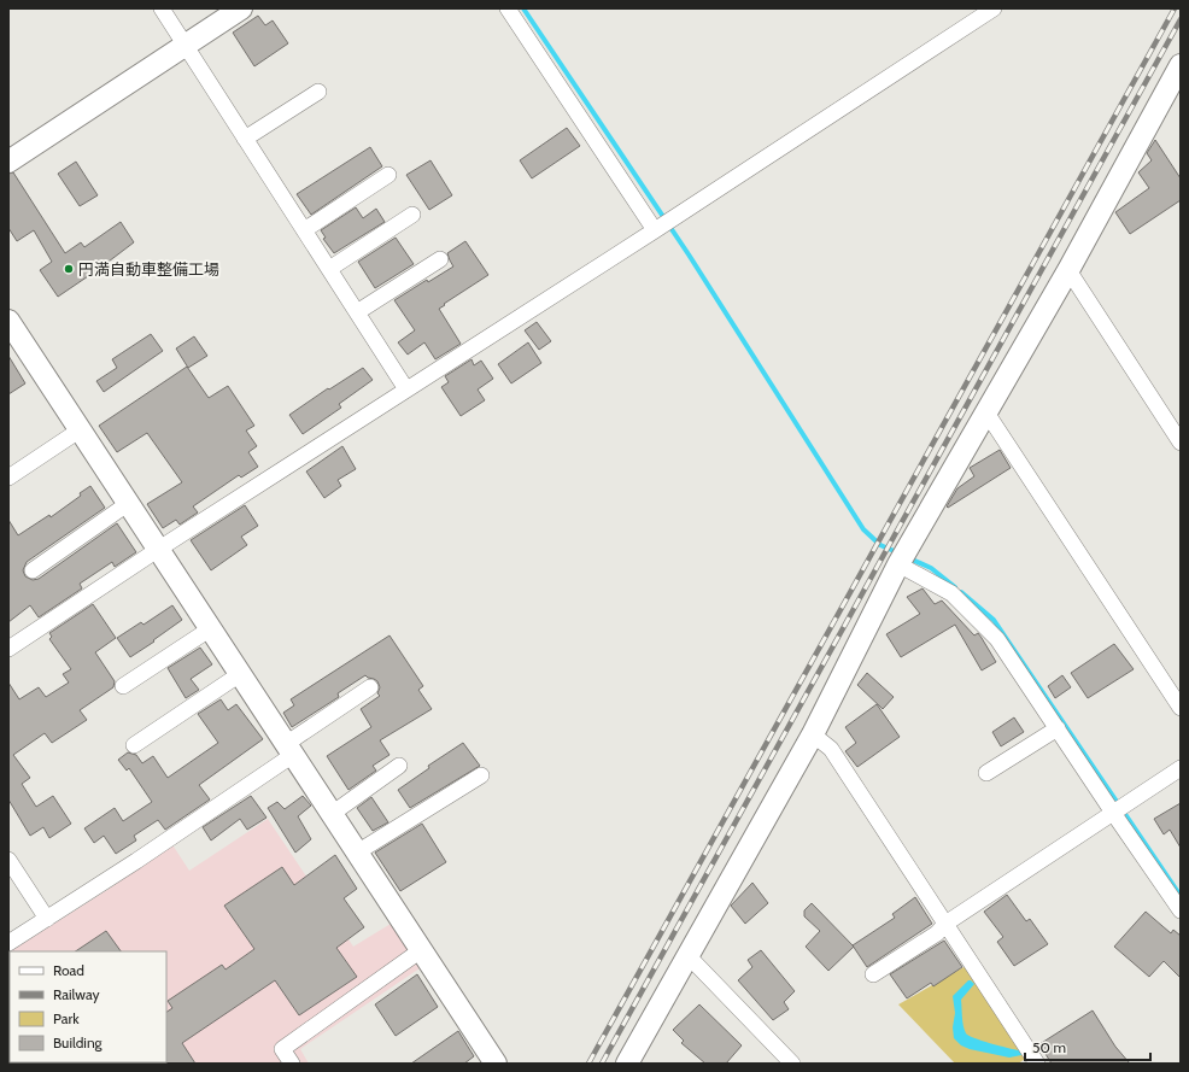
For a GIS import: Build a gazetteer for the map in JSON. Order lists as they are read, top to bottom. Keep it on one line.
{"places":["円満自動車整備工場"],"legend":["Road","Railway","Park","Building"],"scale_bar":"50 m"}
